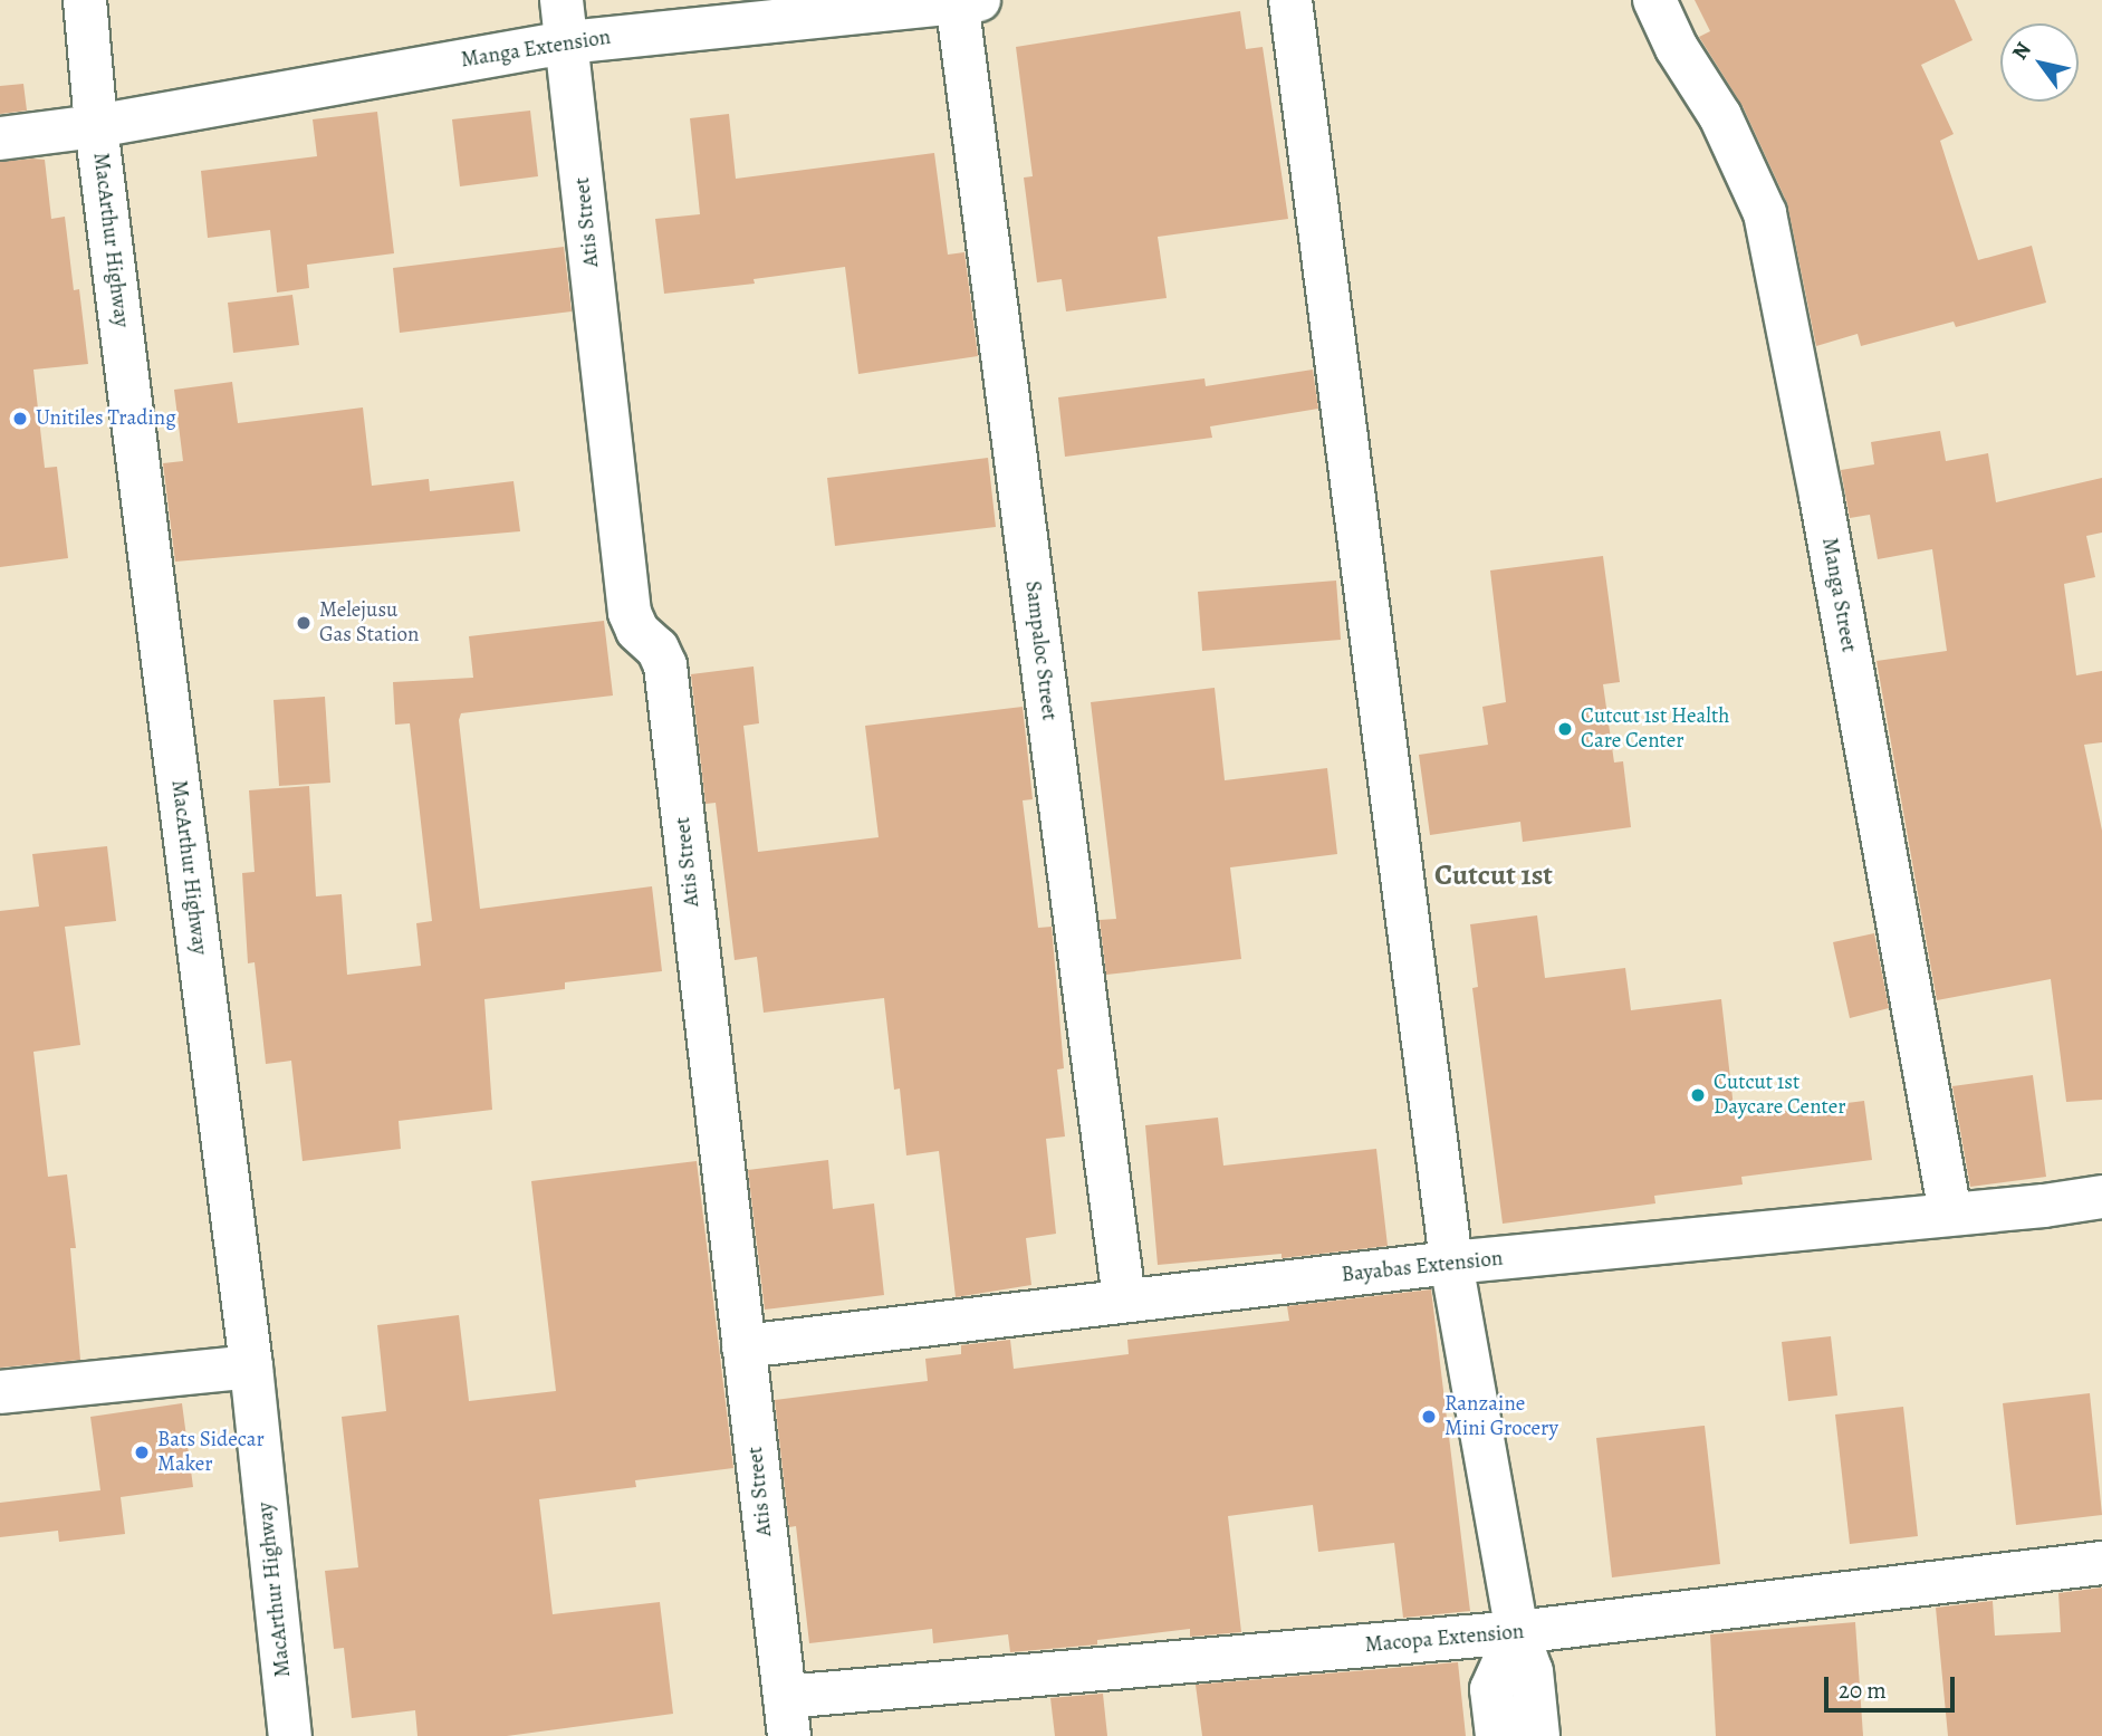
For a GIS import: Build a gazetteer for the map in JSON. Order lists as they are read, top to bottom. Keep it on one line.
{"streets":{"main road":["Manga Extension","Atis Street","MacArthur Highway","Manga Street","Sampaloc Street","Bayabas Extension","Macopa Extension"]},"crossings":[["Manga Extension","Atis Street"],["Manga Extension","MacArthur Highway"],["Manga Extension","Sampaloc Street"],["Atis Street","Bayabas Extension"],["Atis Street","Macopa Extension"],["Manga Street","Bayabas Extension"],["Sampaloc Street","Bayabas Extension"]],"districts":["Cutcut 1st"],"places":["Unitiles Trading","Melejusu Gas Station","Cutcut 1st Health Care Center","Cutcut 1st Daycare Center","Ranzaine Mini Grocery","Bats Sidecar Maker"],"scale_bar":"20 m","north":"top left"}
